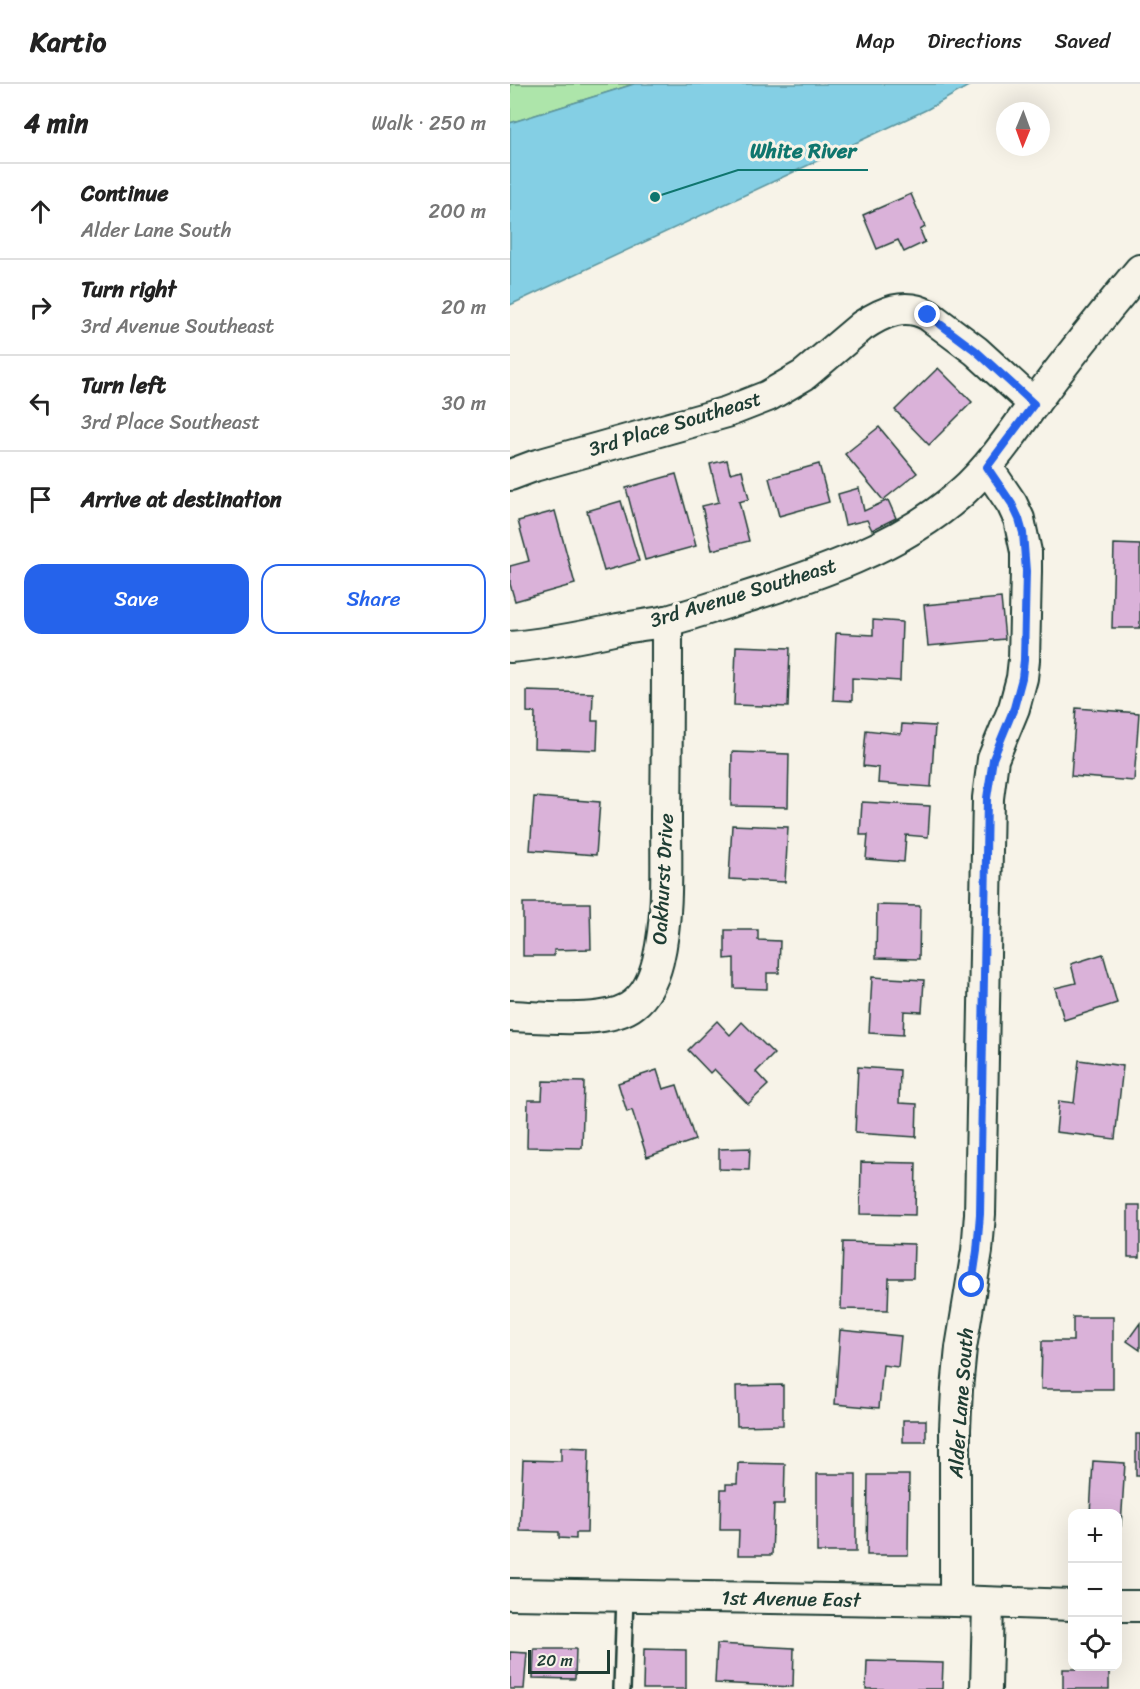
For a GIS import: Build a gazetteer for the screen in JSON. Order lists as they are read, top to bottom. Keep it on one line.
{"streets":{"street":["3rd Place Southeast","3rd Avenue Southeast","Oakhurst Drive","Alder Lane South","1st Avenue East"]},"crossings":[["3rd Place Southeast","3rd Avenue Southeast"],["3rd Avenue Southeast","Oakhurst Drive"],["3rd Avenue Southeast","Alder Lane South"],["Alder Lane South","1st Avenue East"]],"places":["White River"],"scale_bar":"20 m","north":"bottom","page":{"header":"Kartio","nav":["Map","Directions","Saved"],"heading":["4 min","Walk · 250 m"],"list":[["Continue","Alder Lane South","200 m"],["Turn right","3rd Avenue Southeast","20 m"],["Turn left","3rd Place Southeast","30 m"],"Arrive at destination"],"buttons":["Save","Share"],"map_buttons":["+","−"],"scale":"20 m"}}
